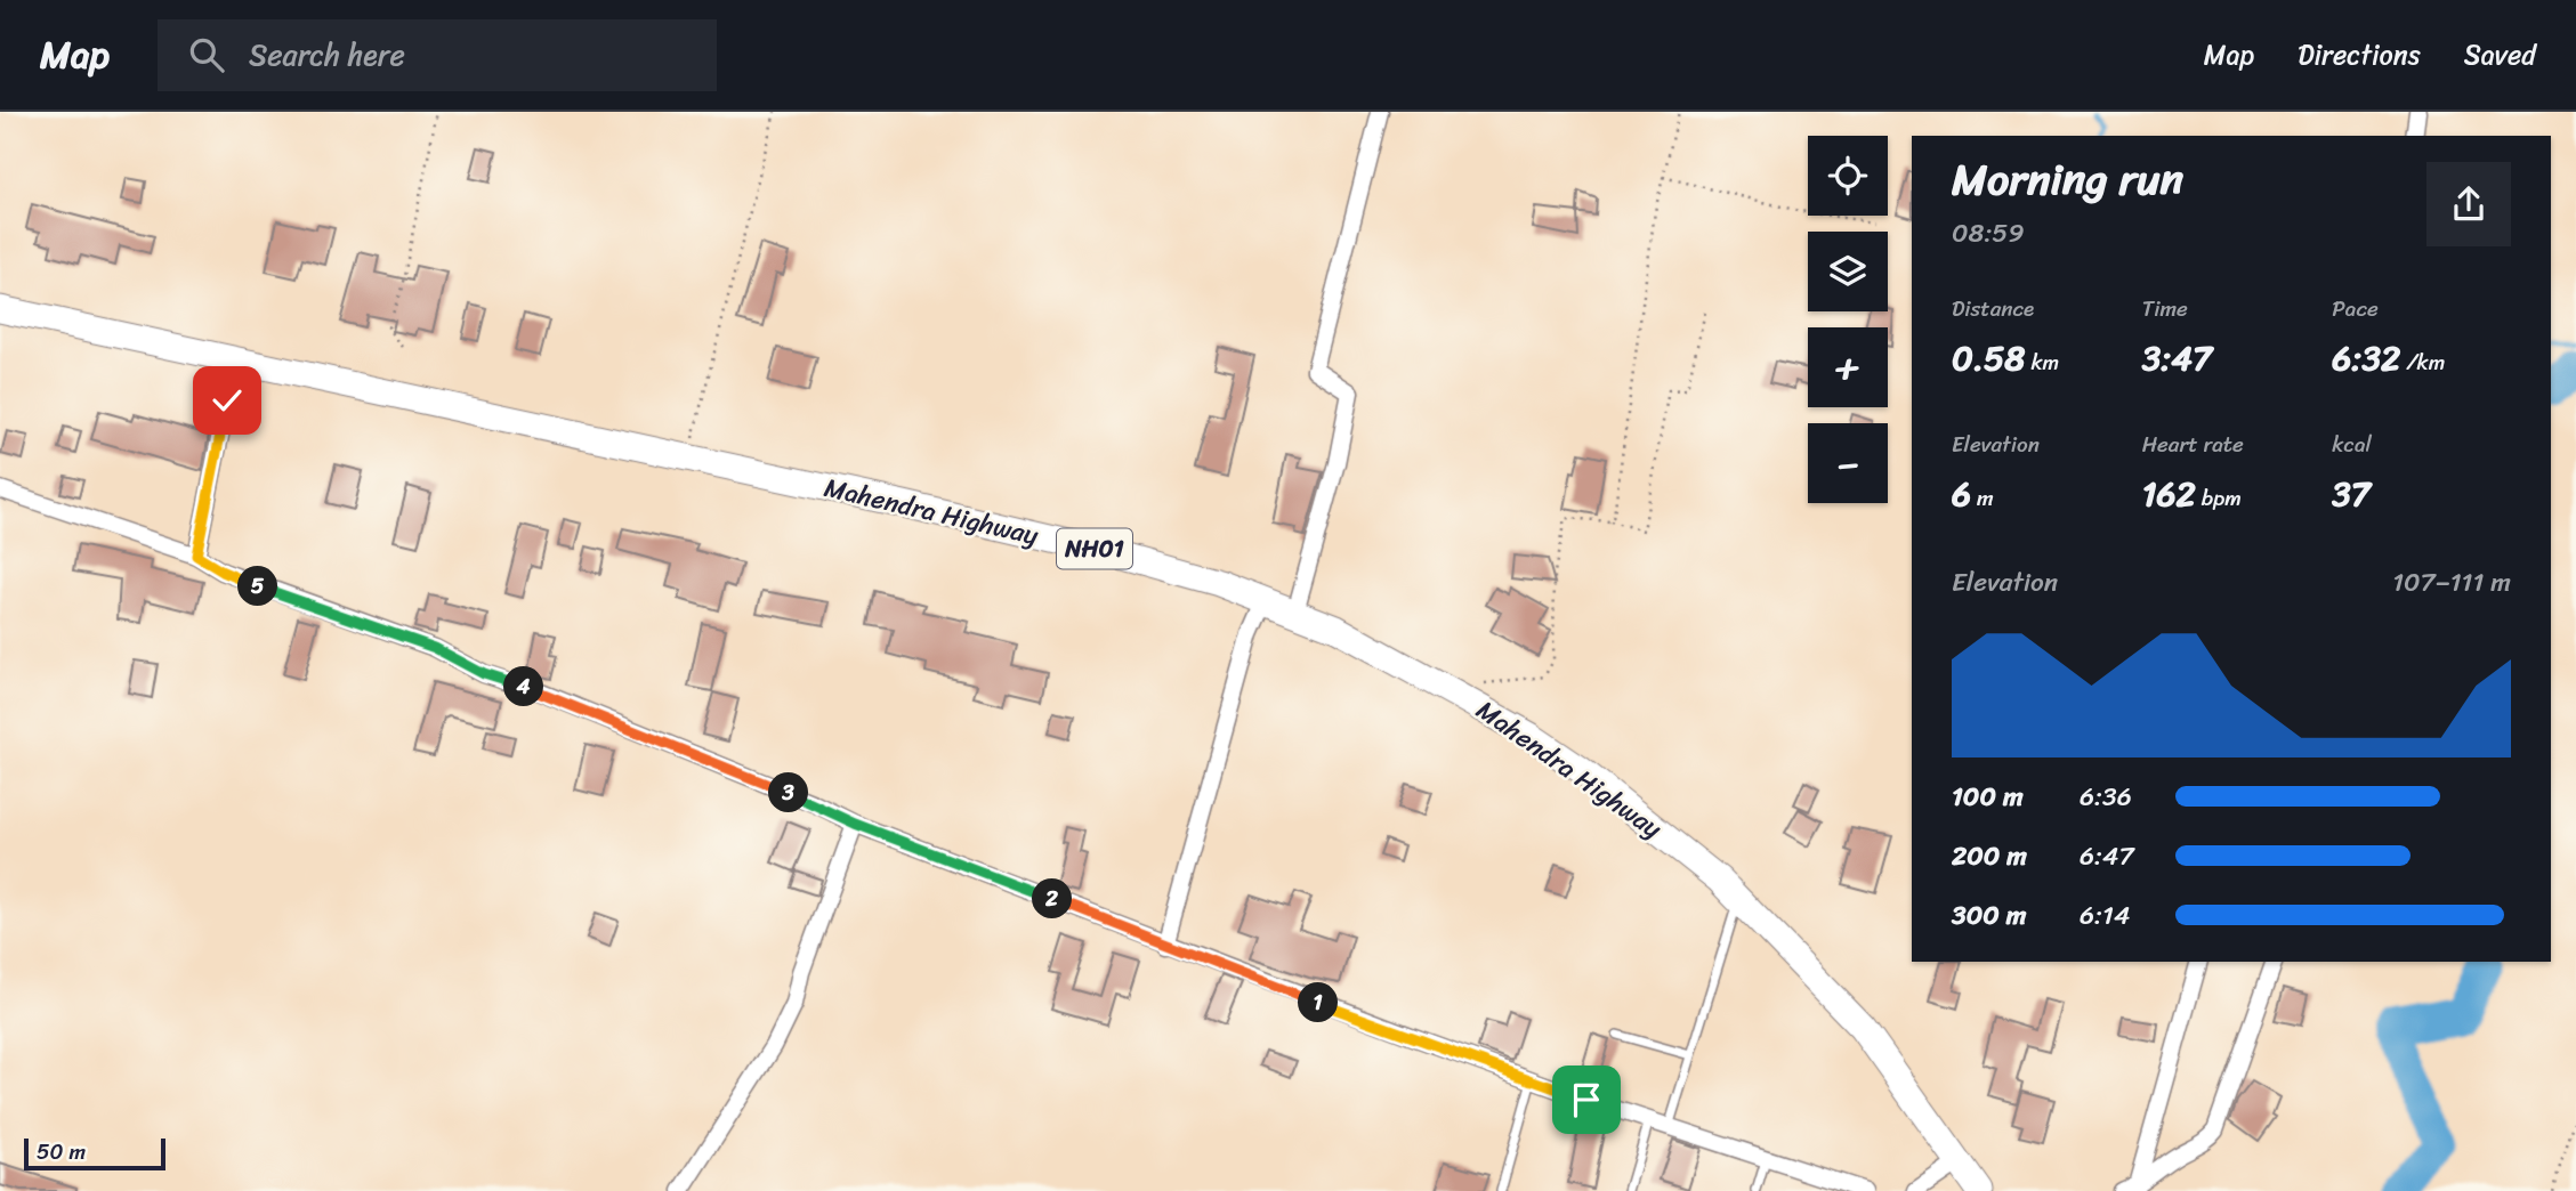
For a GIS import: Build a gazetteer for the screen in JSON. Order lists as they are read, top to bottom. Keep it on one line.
{"streets":{"highway":["Mahendra Highway","NH01"]},"scale_bar":"50 m","page":{"header":"Map","search":"Search here","nav":["Map","Directions","Saved"],"map_buttons":["+","−"],"heading":["Morning run","08:59"],"stats":[["Distance","0.58 km"],["Time","3:47"],["Pace","6:32 /km"],["Elevation","6 m"],["Heart rate","162 bpm"],["kcal","37"]],"chart":["Elevation","107–111 m"],"pins":["5","4","3","2","1"],"list":[{"name":"100 m","note":"6:36"},{"name":"200 m","note":"6:47"},{"name":"300 m","note":"6:14"}],"scale":"50 m"}}
